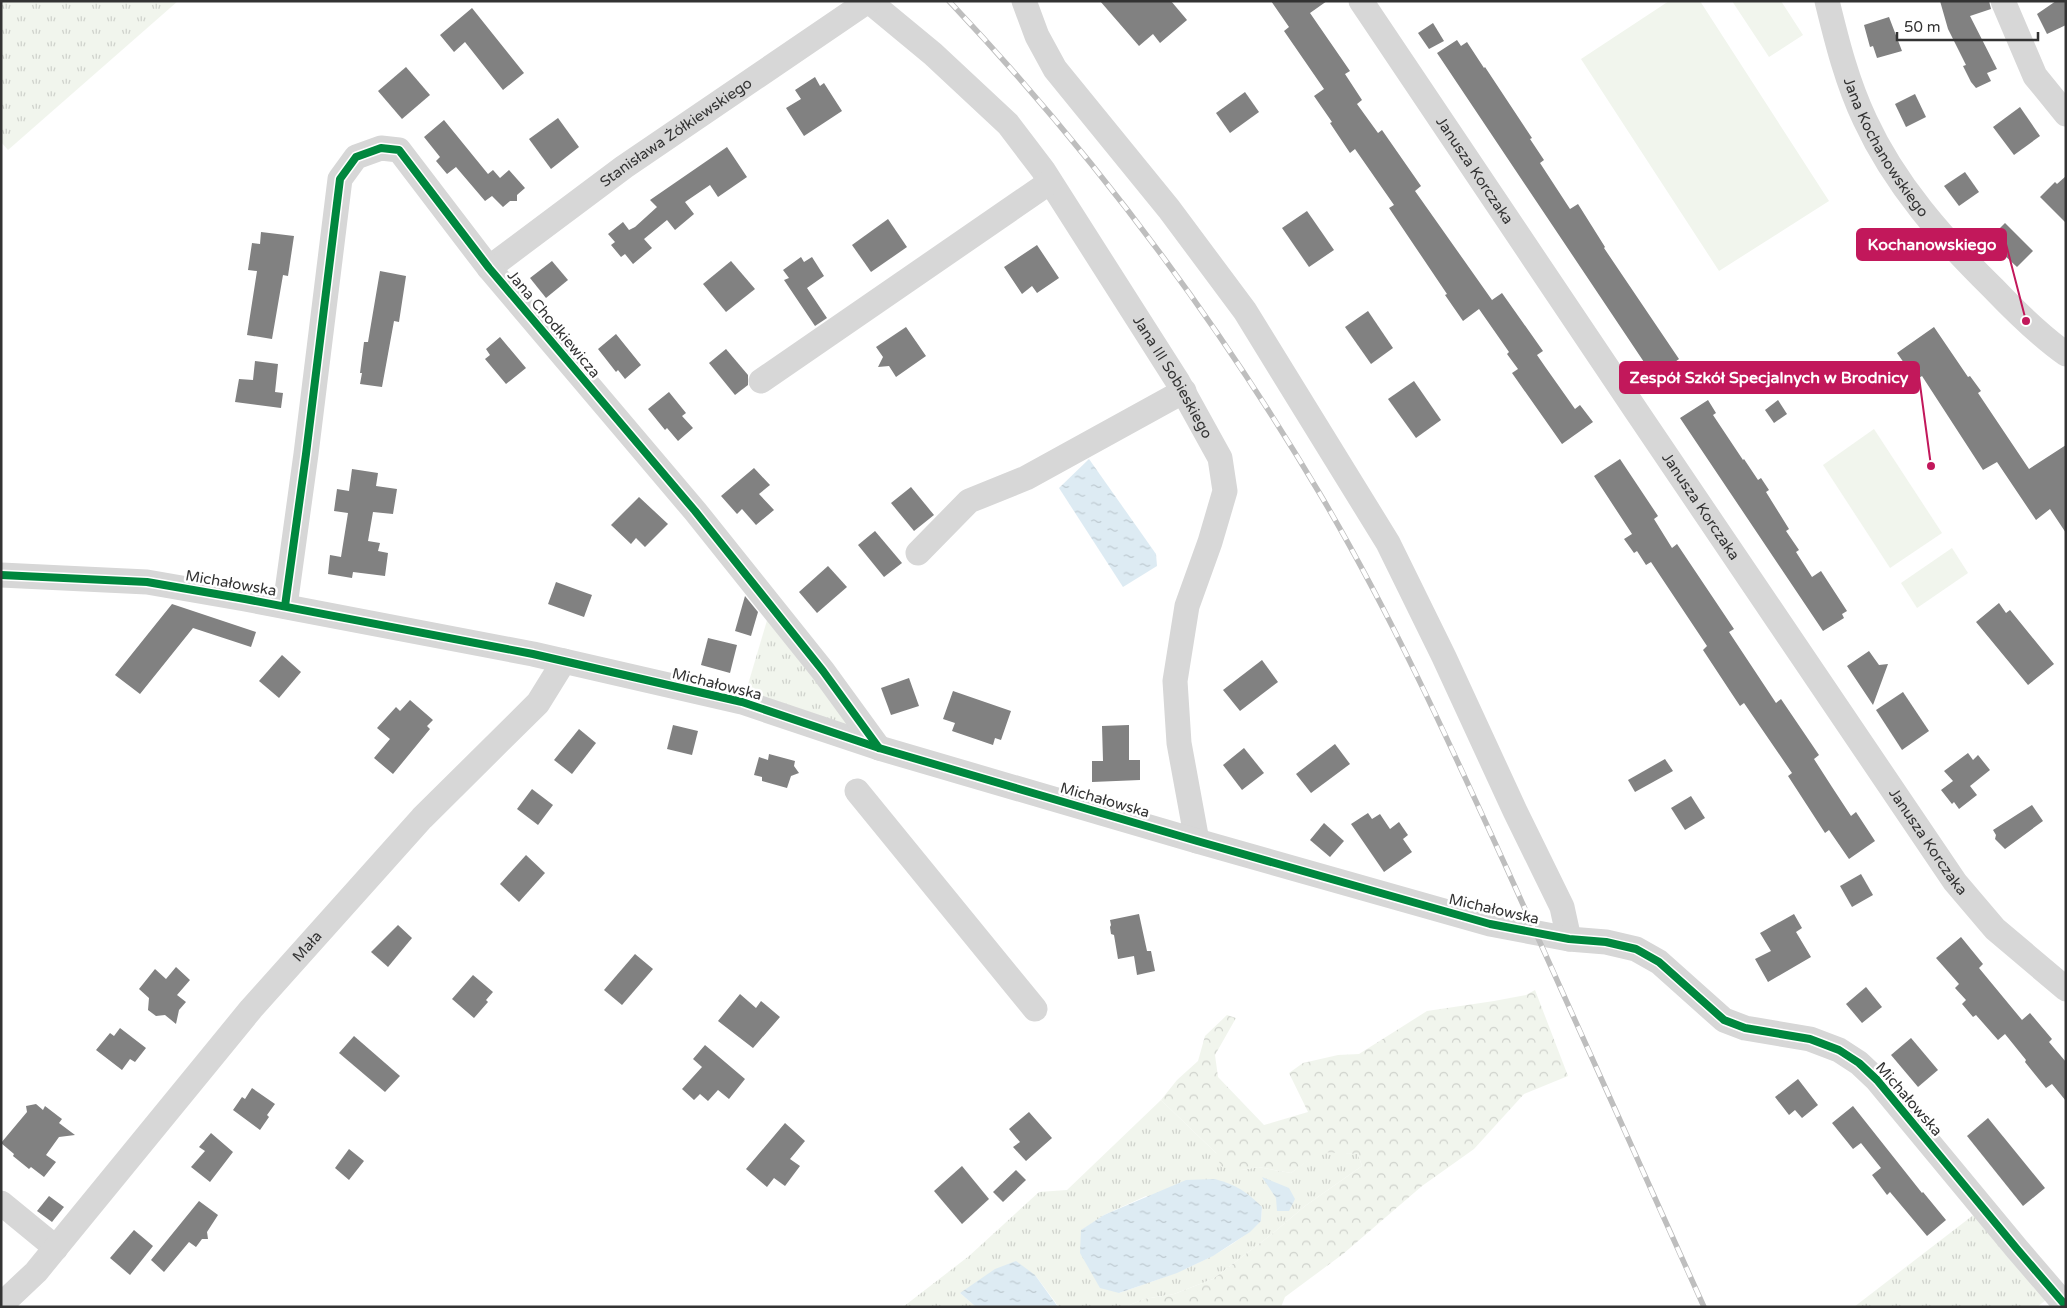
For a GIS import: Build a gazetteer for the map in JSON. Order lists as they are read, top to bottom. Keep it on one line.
{"streets":{"street":["Stanisława Żółkiewskiego","Jana Kochanowskiego","Janusza Korczaka","Jana Chodkiewicza","Jana III Sobieskiego","Michałowska","Mała"]},"crossings":[["Stanisława Żółkiewskiego","Jana Chodkiewicza"],["Stanisława Żółkiewskiego","Jana III Sobieskiego"],["Jana Chodkiewicza","Michałowska"],["Jana III Sobieskiego","Michałowska"],["Michałowska","Mała"]],"places":["Kochanowskiego","Zespół Szkół Specjalnych w Brodnicy"],"scale_bar":"50 m"}
